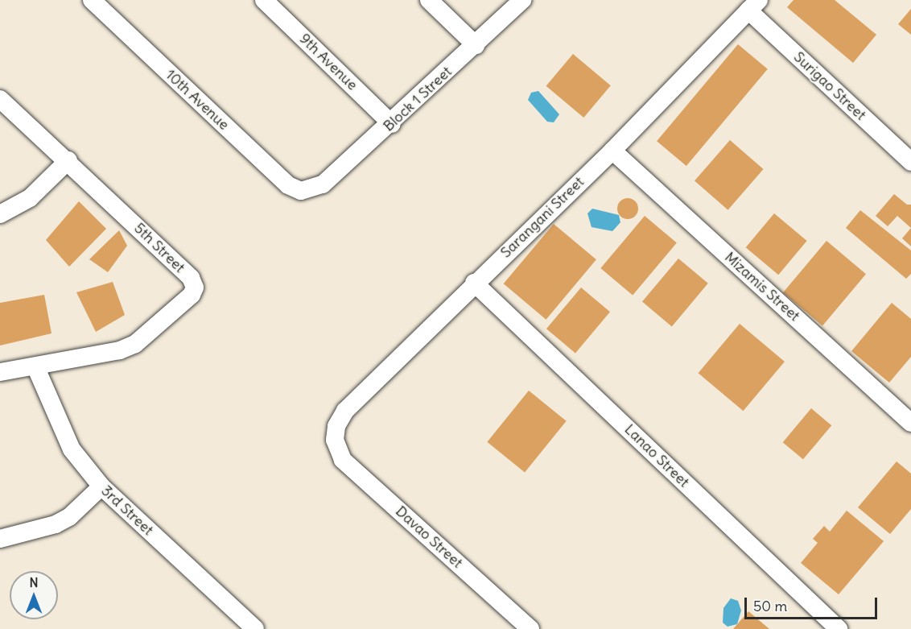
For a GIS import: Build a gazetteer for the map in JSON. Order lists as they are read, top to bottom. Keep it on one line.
{"streets":{"street":["9th Avenue","Surigao Street","Block 1 Street","10th Avenue","Sarangani Street","5th Street","Mizamis Street","Lanao Street","3rd Street","Davao Street"]},"crossings":[["9th Avenue","Block 1 Street"],["Surigao Street","Sarangani Street"],["Block 1 Street","10th Avenue"],["Sarangani Street","Mizamis Street"],["Sarangani Street","Lanao Street"],["Sarangani Street","Davao Street"],["5th Street","3rd Street"]],"scale_bar":"50 m","north":"top"}
